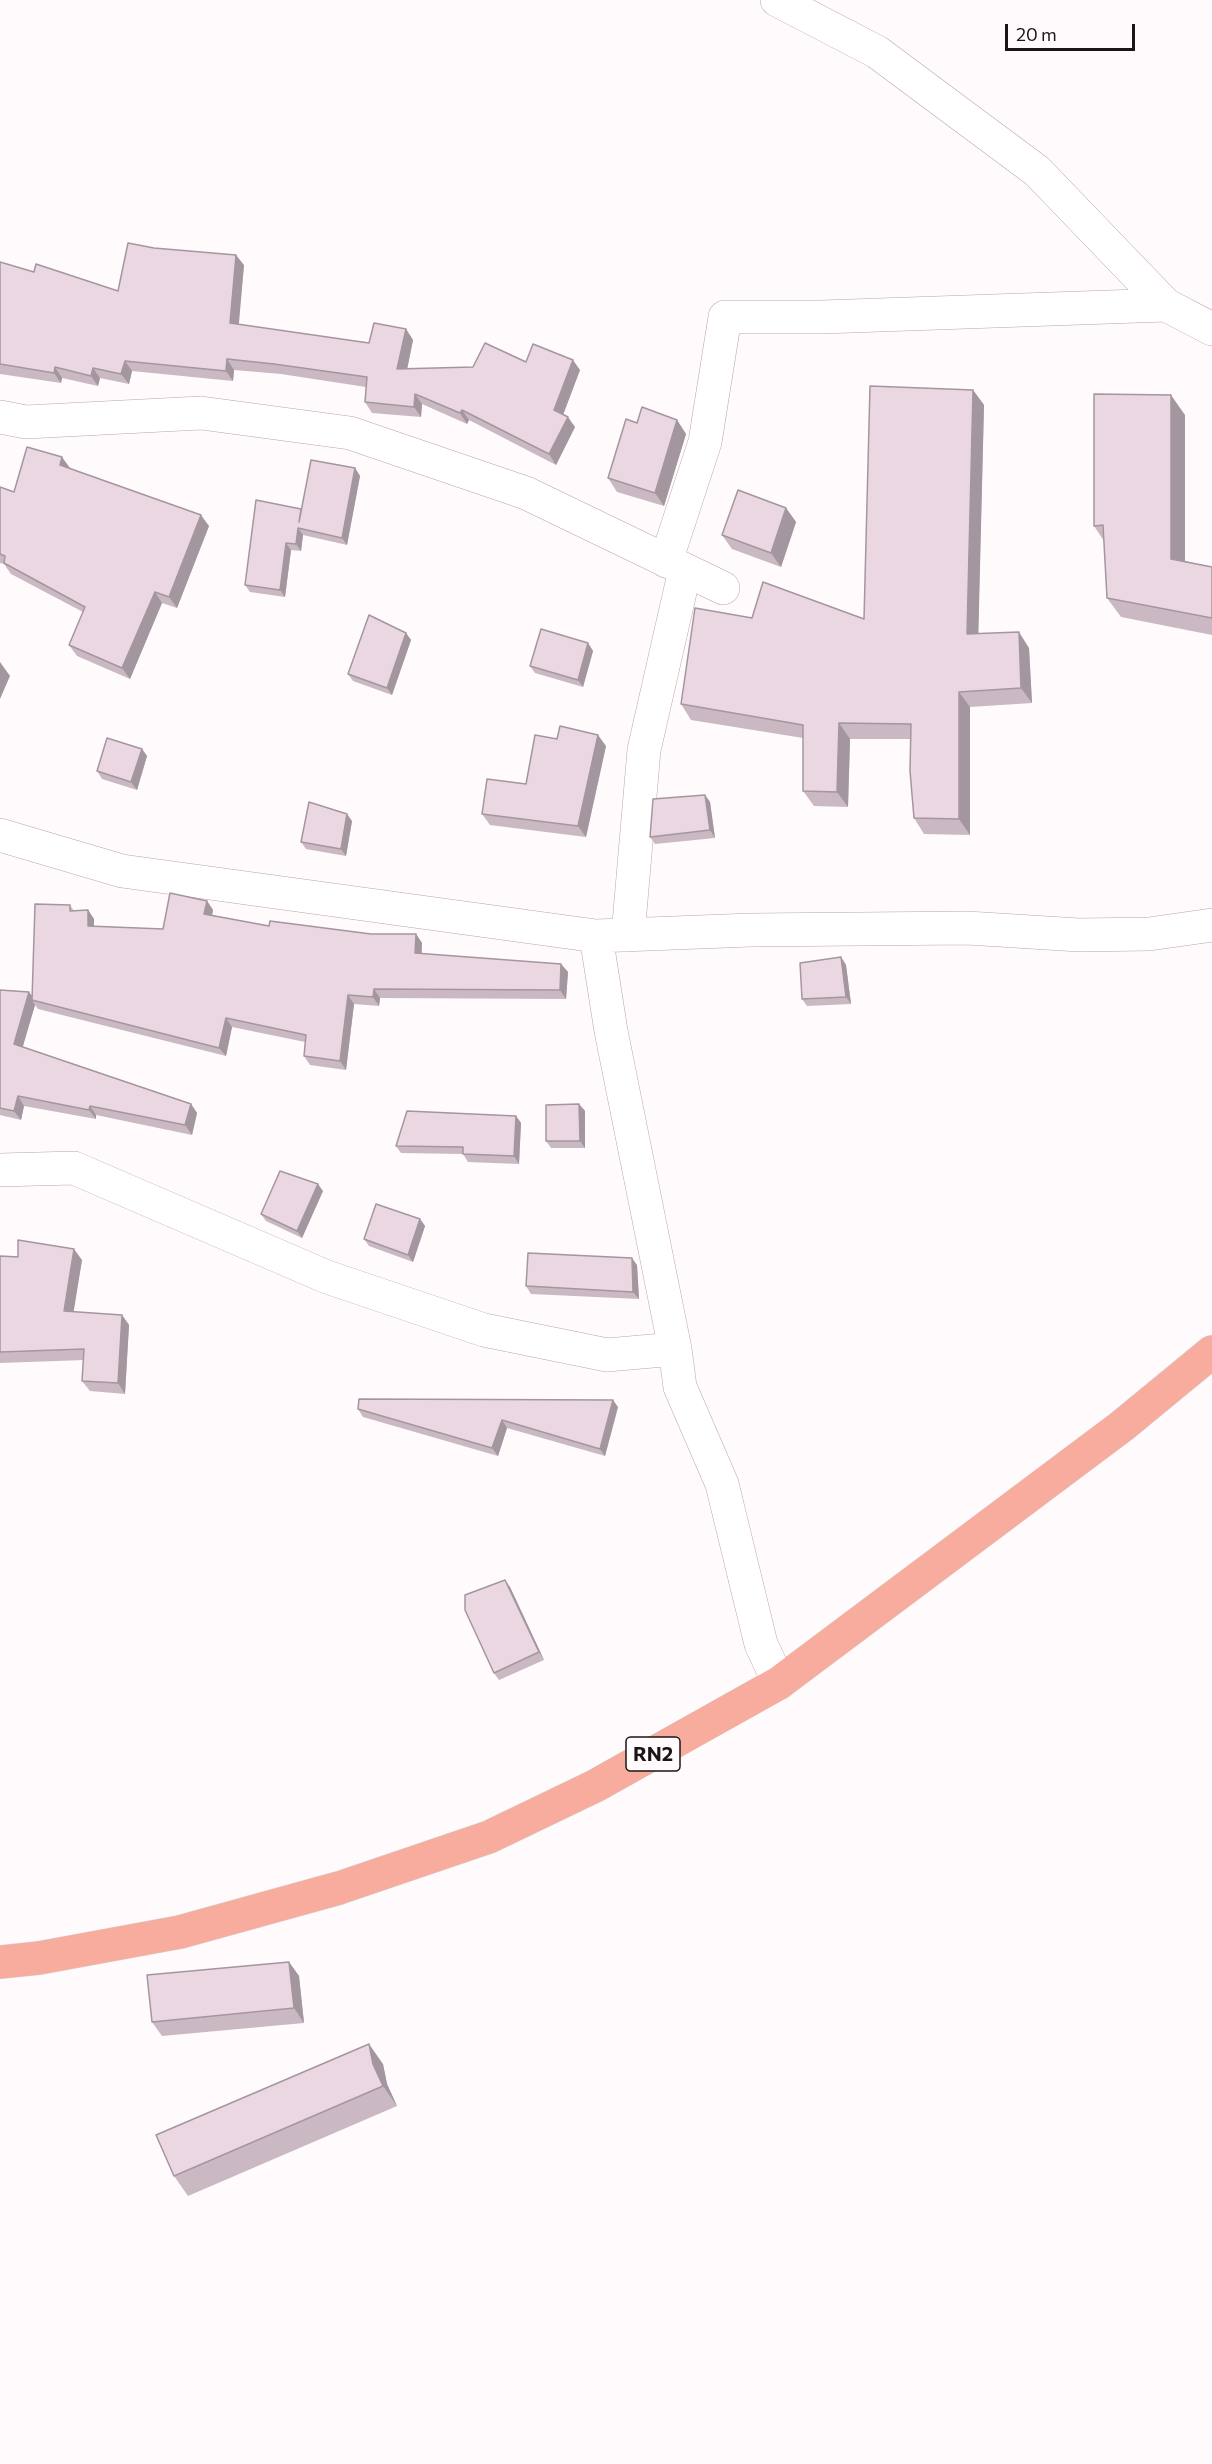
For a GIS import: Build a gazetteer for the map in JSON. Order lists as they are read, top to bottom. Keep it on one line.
{"streets":{"highway":["RN2"]},"scale_bar":"20 m"}
